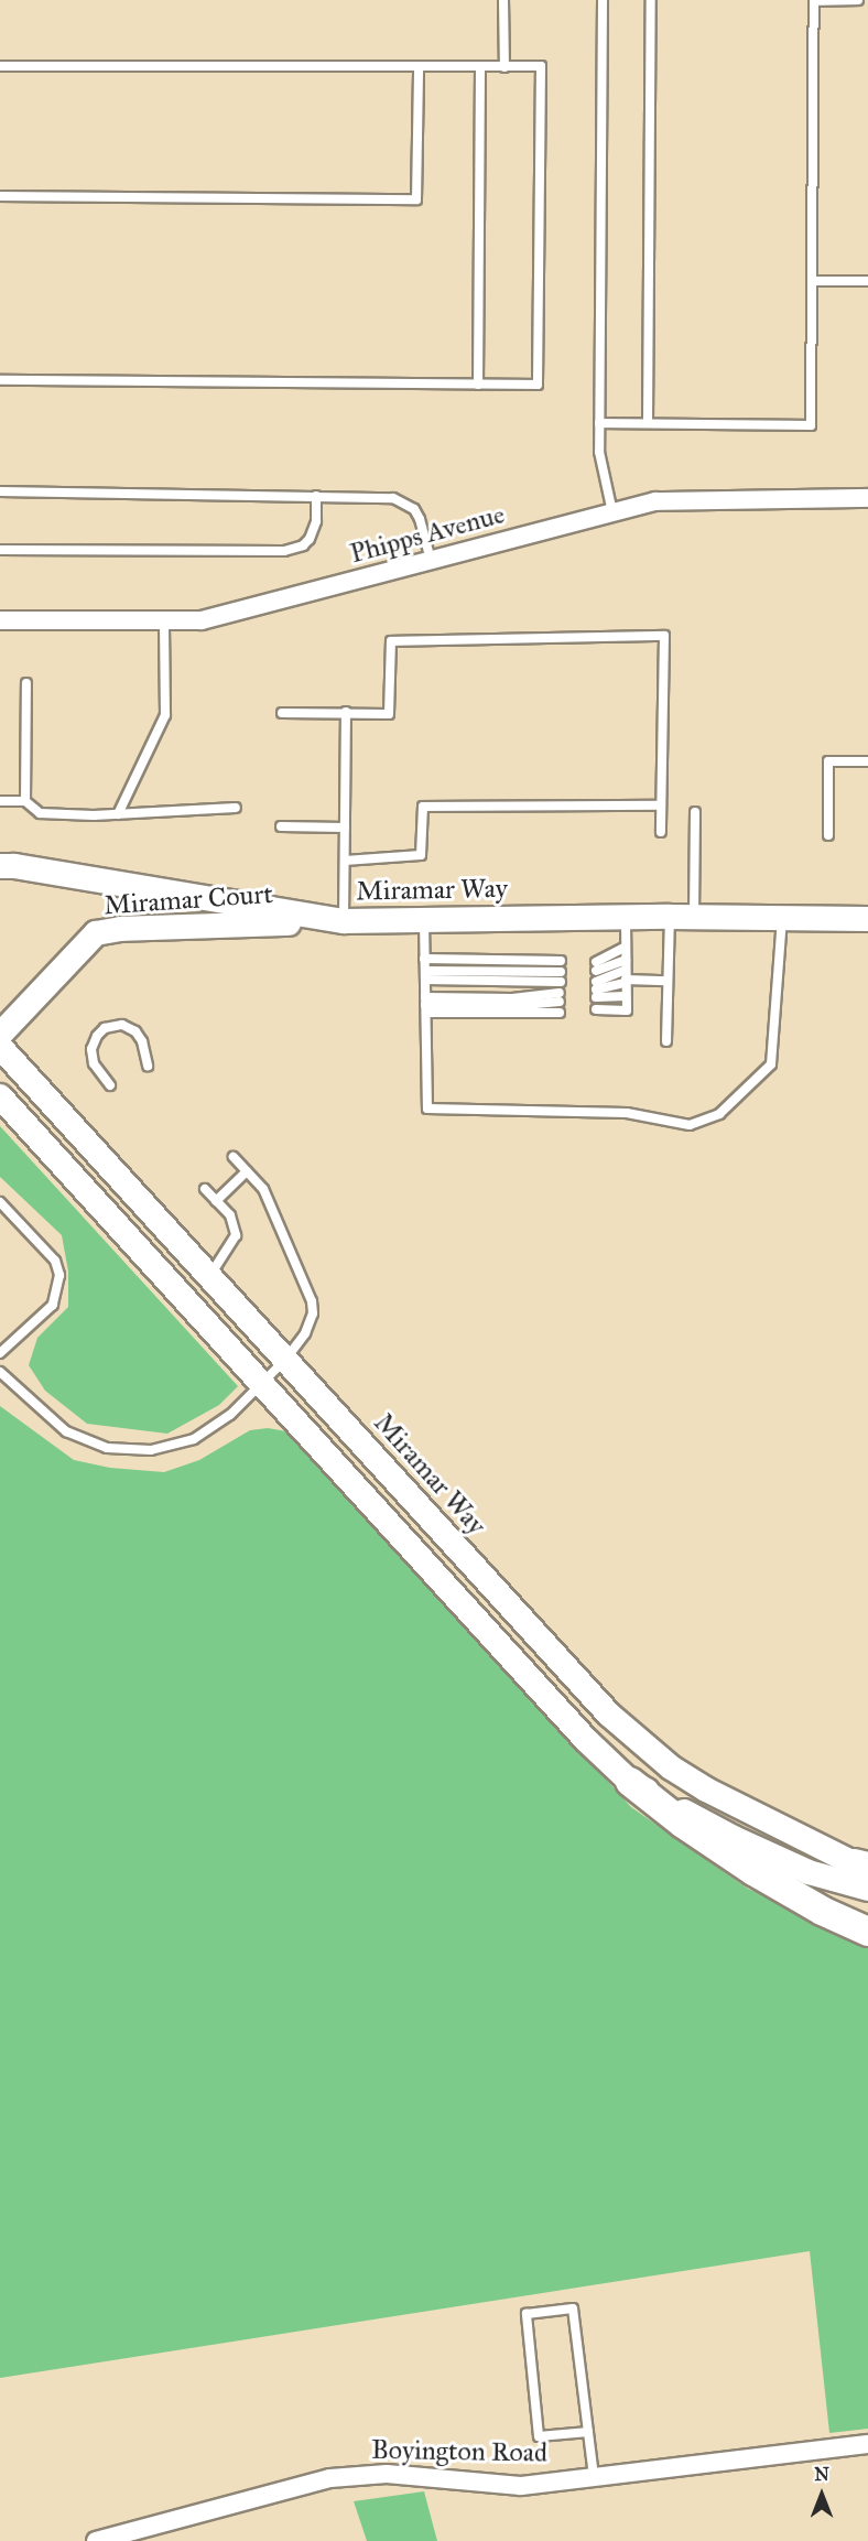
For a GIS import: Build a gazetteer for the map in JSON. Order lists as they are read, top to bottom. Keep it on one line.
{"streets":{"main road":["Miramar Way","Miramar Court"],"street":["Phipps Avenue","Boyington Road"]},"crossings":[["Miramar Way","Miramar Court"]],"north":"top"}
